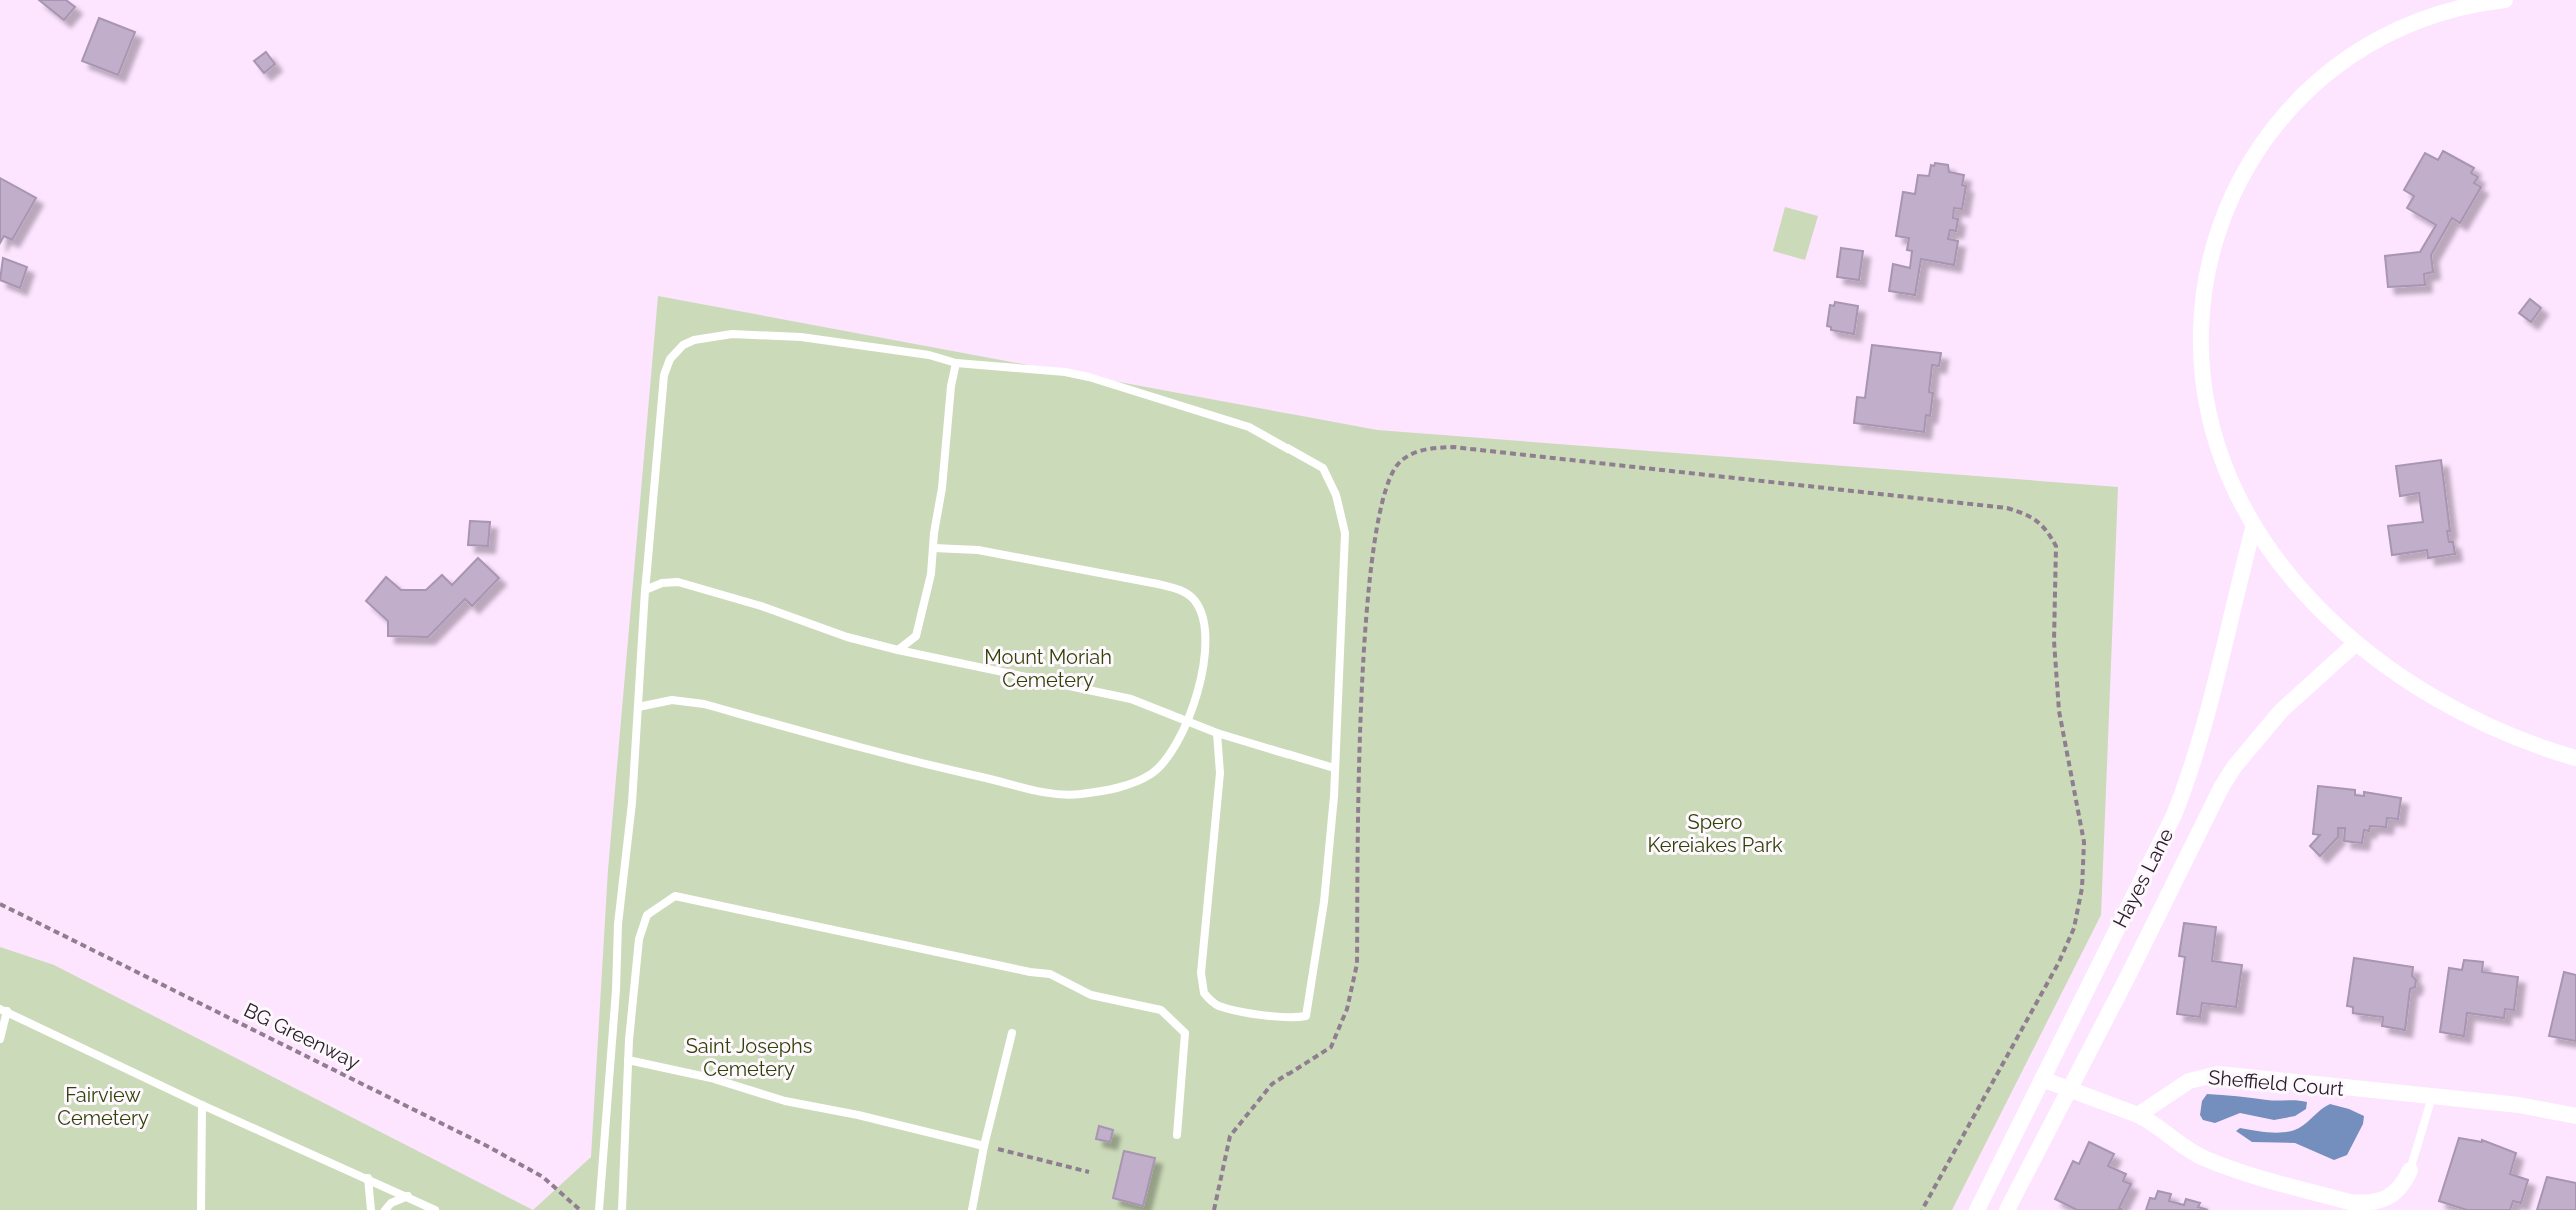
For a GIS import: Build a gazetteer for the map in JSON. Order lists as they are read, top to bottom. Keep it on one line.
{"streets":{"street":["Hayes Lane","Sheffield Court"],"path":["BG Greenway"]},"parks":["Mount Moriah Cemetery","Spero Kereiakes Park","Saint Josephs Cemetery","Fairview Cemetery"]}
